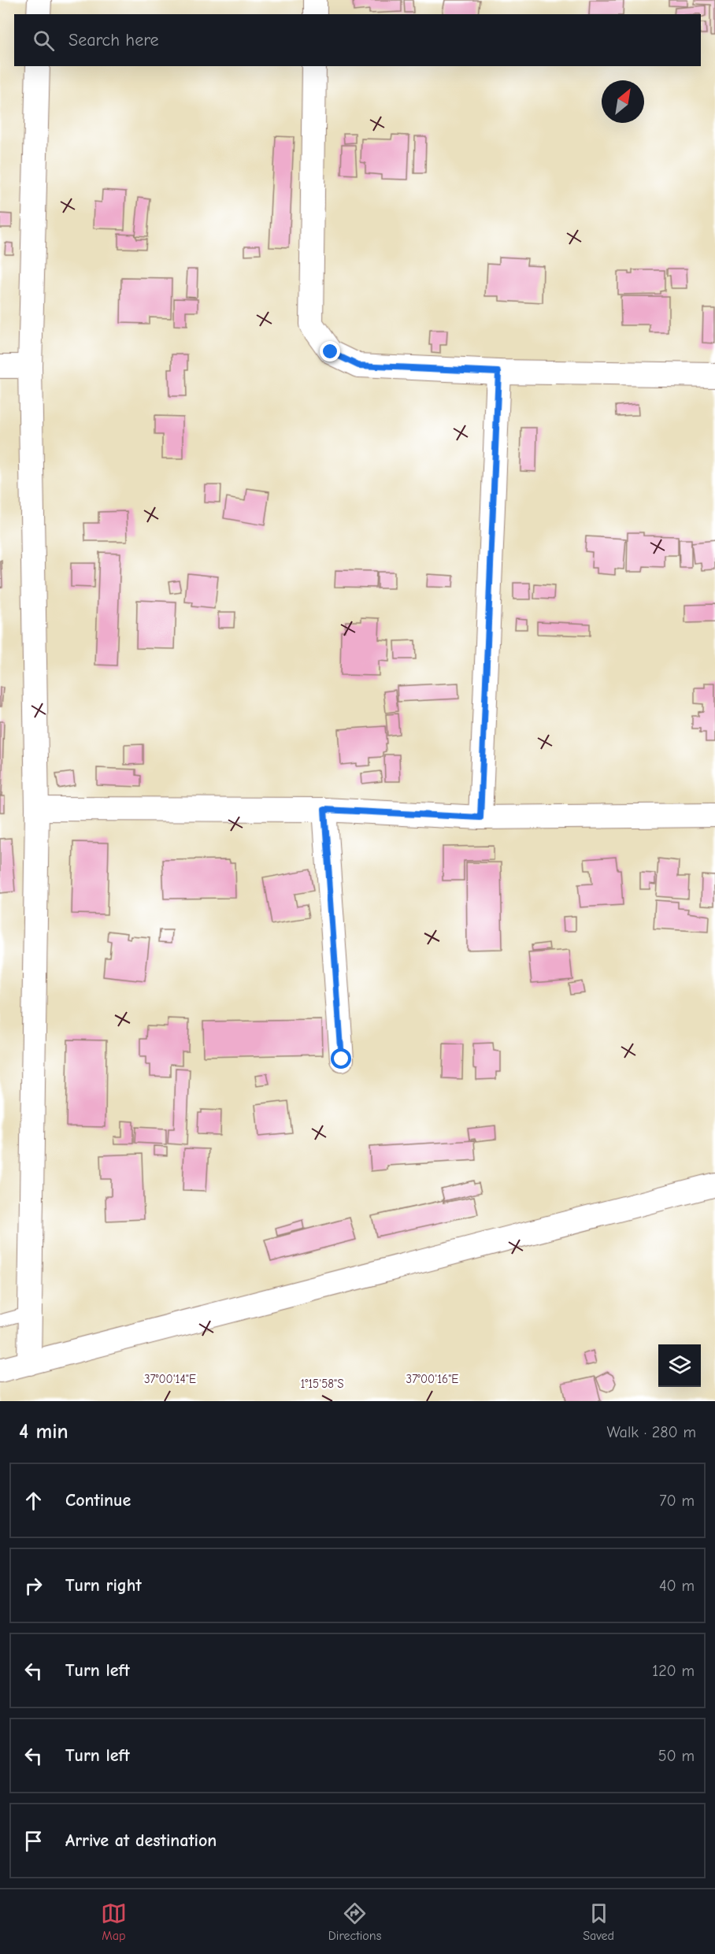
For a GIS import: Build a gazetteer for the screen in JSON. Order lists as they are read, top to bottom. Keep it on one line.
{"north":"top right","page":{"search":"Search here","heading":["4 min","Walk · 280 m"],"list":[["Continue","70 m"],["Turn right","40 m"],["Turn left","120 m"],["Turn left","50 m"],"Arrive at destination"],"nav":["Map","Directions","Saved"]},"coordinates":["37°00'14\"E","37°00'16\"E","1°15'58\"S"]}
